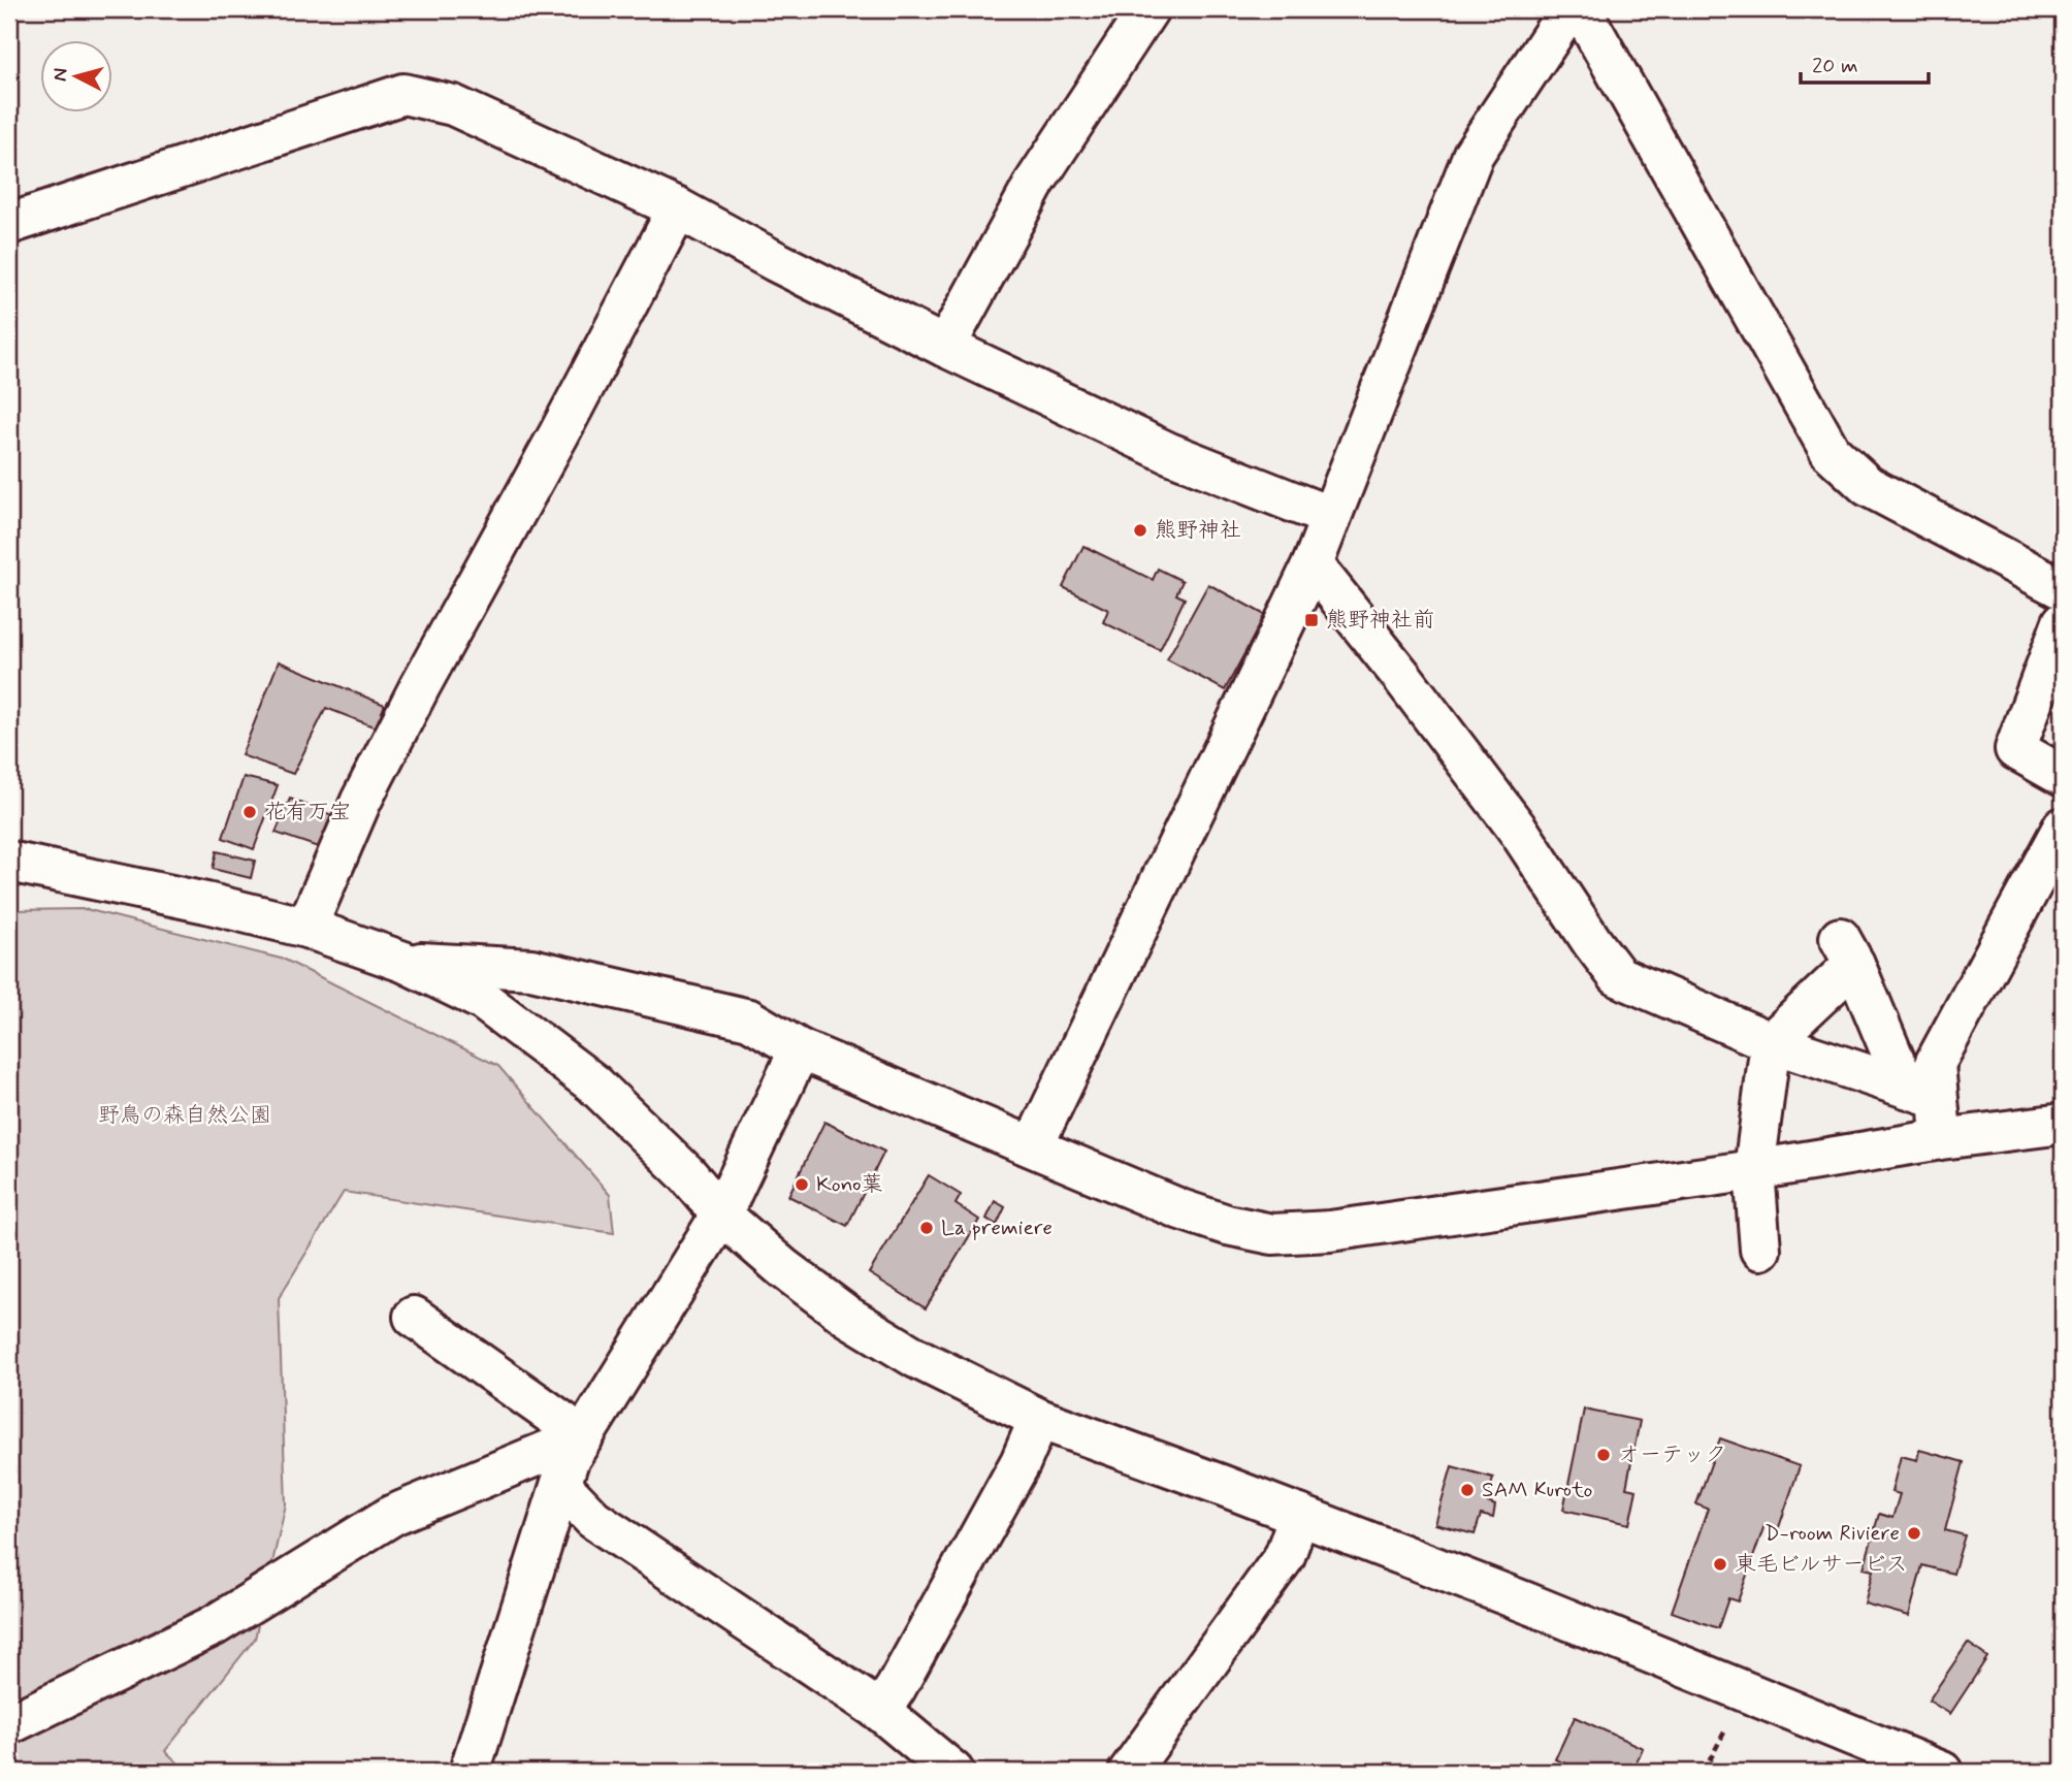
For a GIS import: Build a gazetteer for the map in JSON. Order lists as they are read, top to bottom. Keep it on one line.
{"parks":["野鳥の森自然公園"],"places":{"other":["熊野神社","花有万宝","Kono葉","La premiere","オーテック","SAM Kuroto","D-room Riviere","東毛ビルサービス"],"transit":["熊野神社前"]},"scale_bar":"20 m","north":"left"}
